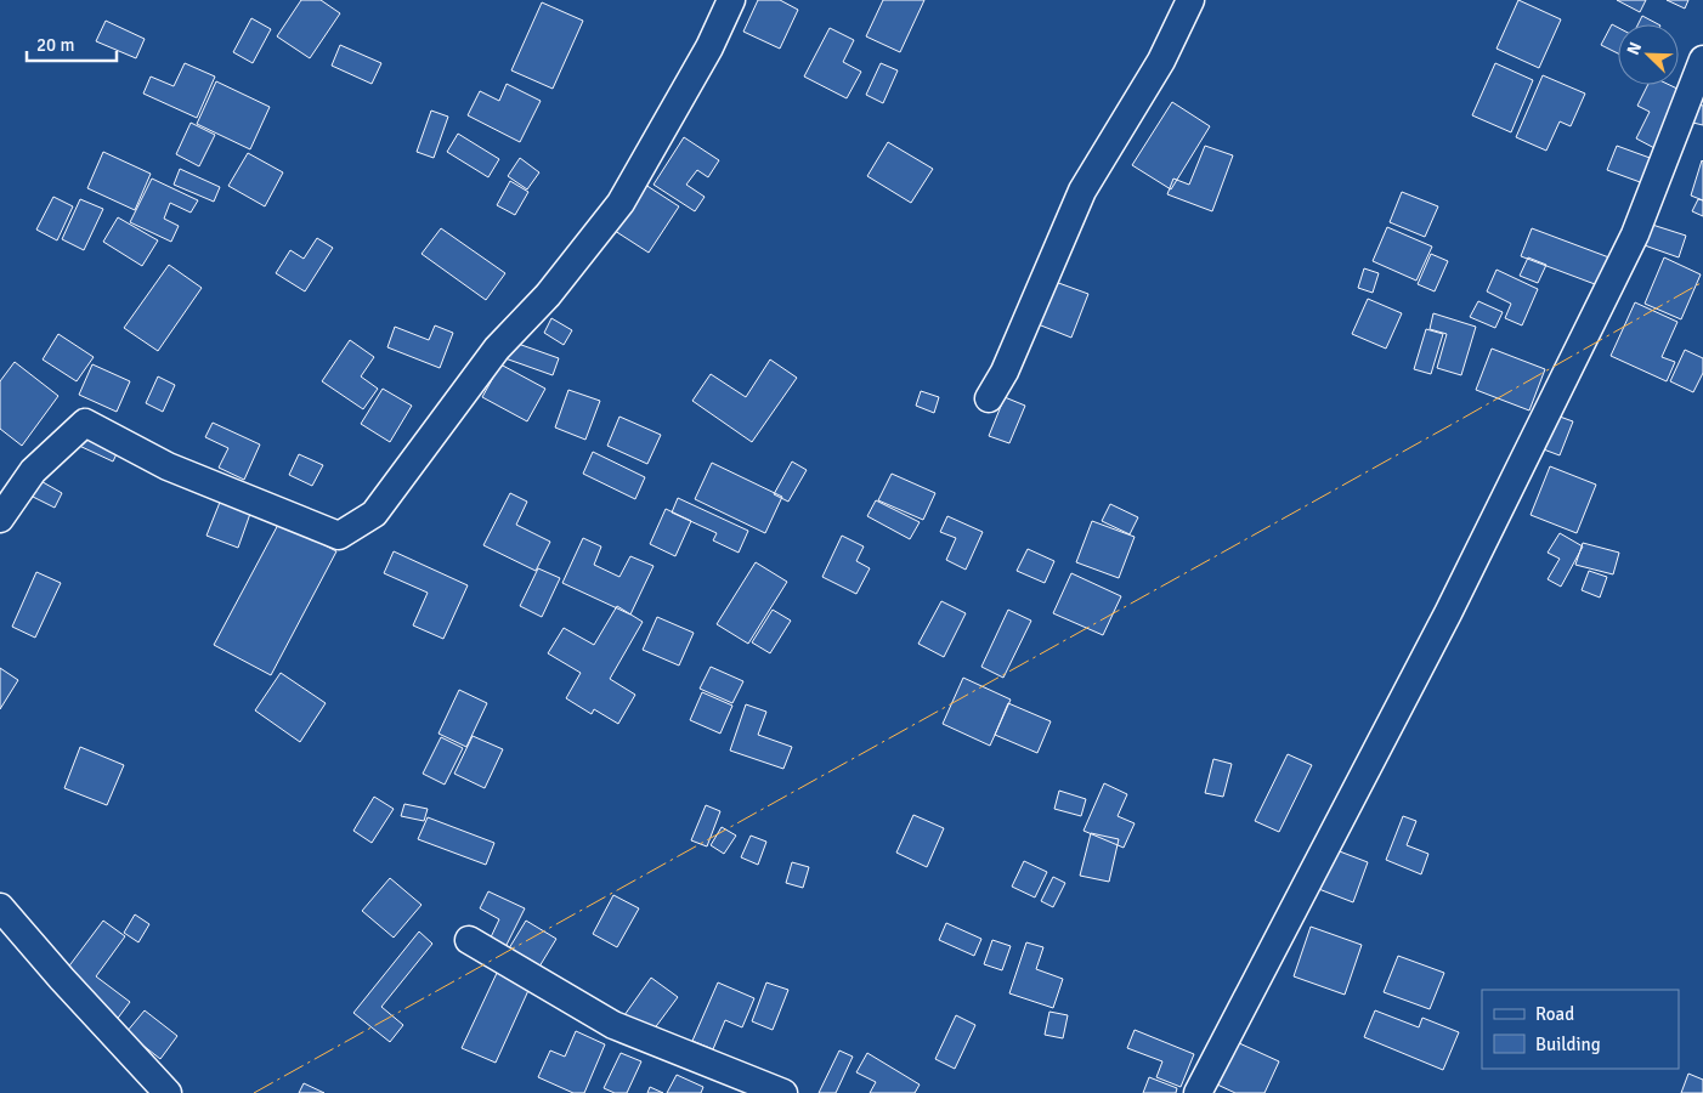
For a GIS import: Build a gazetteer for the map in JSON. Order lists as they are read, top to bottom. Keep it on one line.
{"legend":["Road","Building"],"scale_bar":"20 m","north":"top left"}
